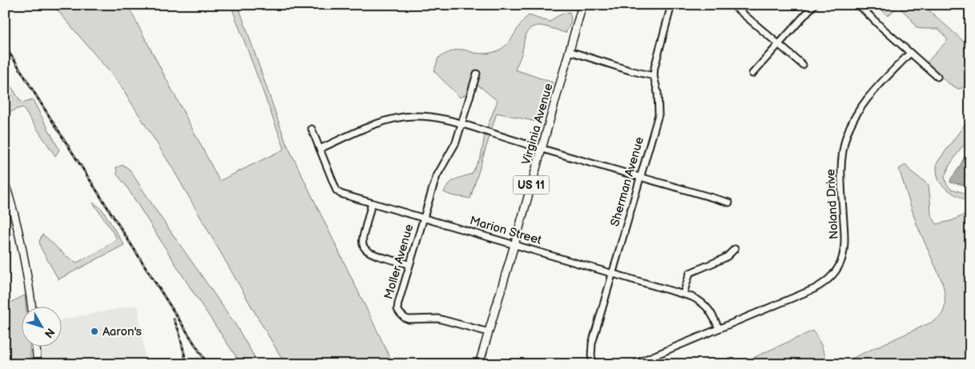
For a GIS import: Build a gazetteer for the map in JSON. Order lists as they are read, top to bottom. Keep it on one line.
{"streets":{"main road":["Virginia Avenue","US 11"],"street":["Sherman Avenue","Noland Drive","Marion Street","Moller Avenue"]},"crossings":[["Virginia Avenue","Marion Street"],["Virginia Avenue","Moller Avenue"],["Sherman Avenue","Marion Street"],["Noland Drive","Marion Street"],["Marion Street","Moller Avenue"]],"places":["Aaron's"],"north":"bottom right"}
